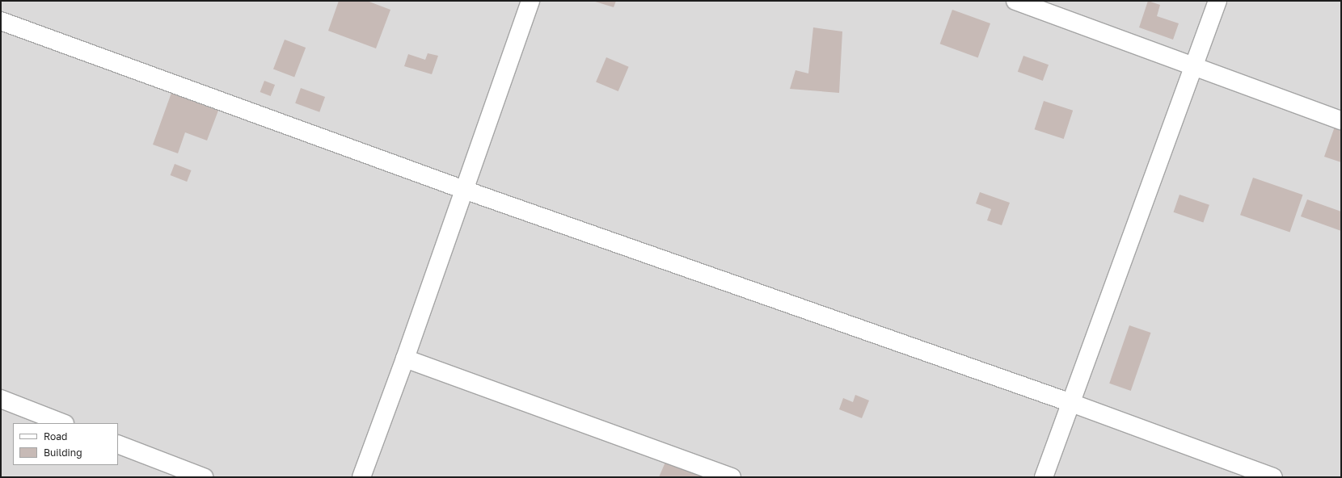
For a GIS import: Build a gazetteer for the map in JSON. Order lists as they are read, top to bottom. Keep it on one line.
{"legend":["Road","Building"]}
